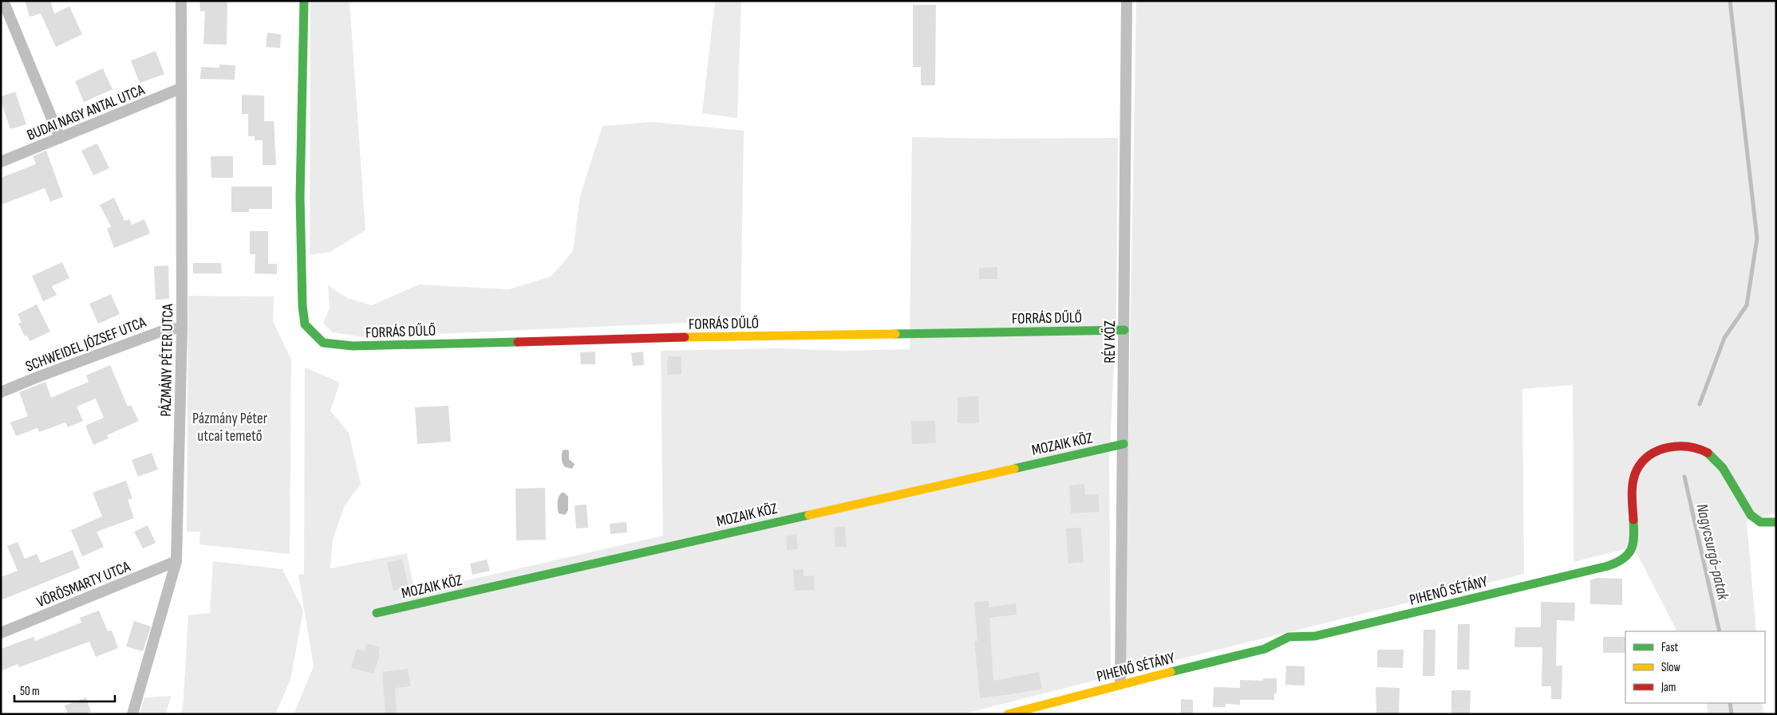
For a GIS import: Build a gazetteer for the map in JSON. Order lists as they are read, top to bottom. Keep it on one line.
{"streets":{"street":["BUDAI NAGY ANTAL UTCA","FORRÁS DŰLŐ","RÉV KÖZ","SCHWEIDEL JÓZSEF UTCA","PÁZMÁNY PÉTER UTCA","MOZAIK KÖZ","VÖRÖSMARTY UTCA","PIHENŐ SÉTÁNY"]},"crossings":[["BUDAI NAGY ANTAL UTCA","PÁZMÁNY PÉTER UTCA"],["FORRÁS DŰLŐ","RÉV KÖZ"],["RÉV KÖZ","MOZAIK KÖZ"],["RÉV KÖZ","PIHENŐ SÉTÁNY"],["SCHWEIDEL JÓZSEF UTCA","PÁZMÁNY PÉTER UTCA"],["PÁZMÁNY PÉTER UTCA","VÖRÖSMARTY UTCA"]],"water":["Nagycsurgó-patak"],"parks":["Pázmány Péter utcai temető"],"legend":["Fast","Slow","Jam"],"scale_bar":"50 m"}
